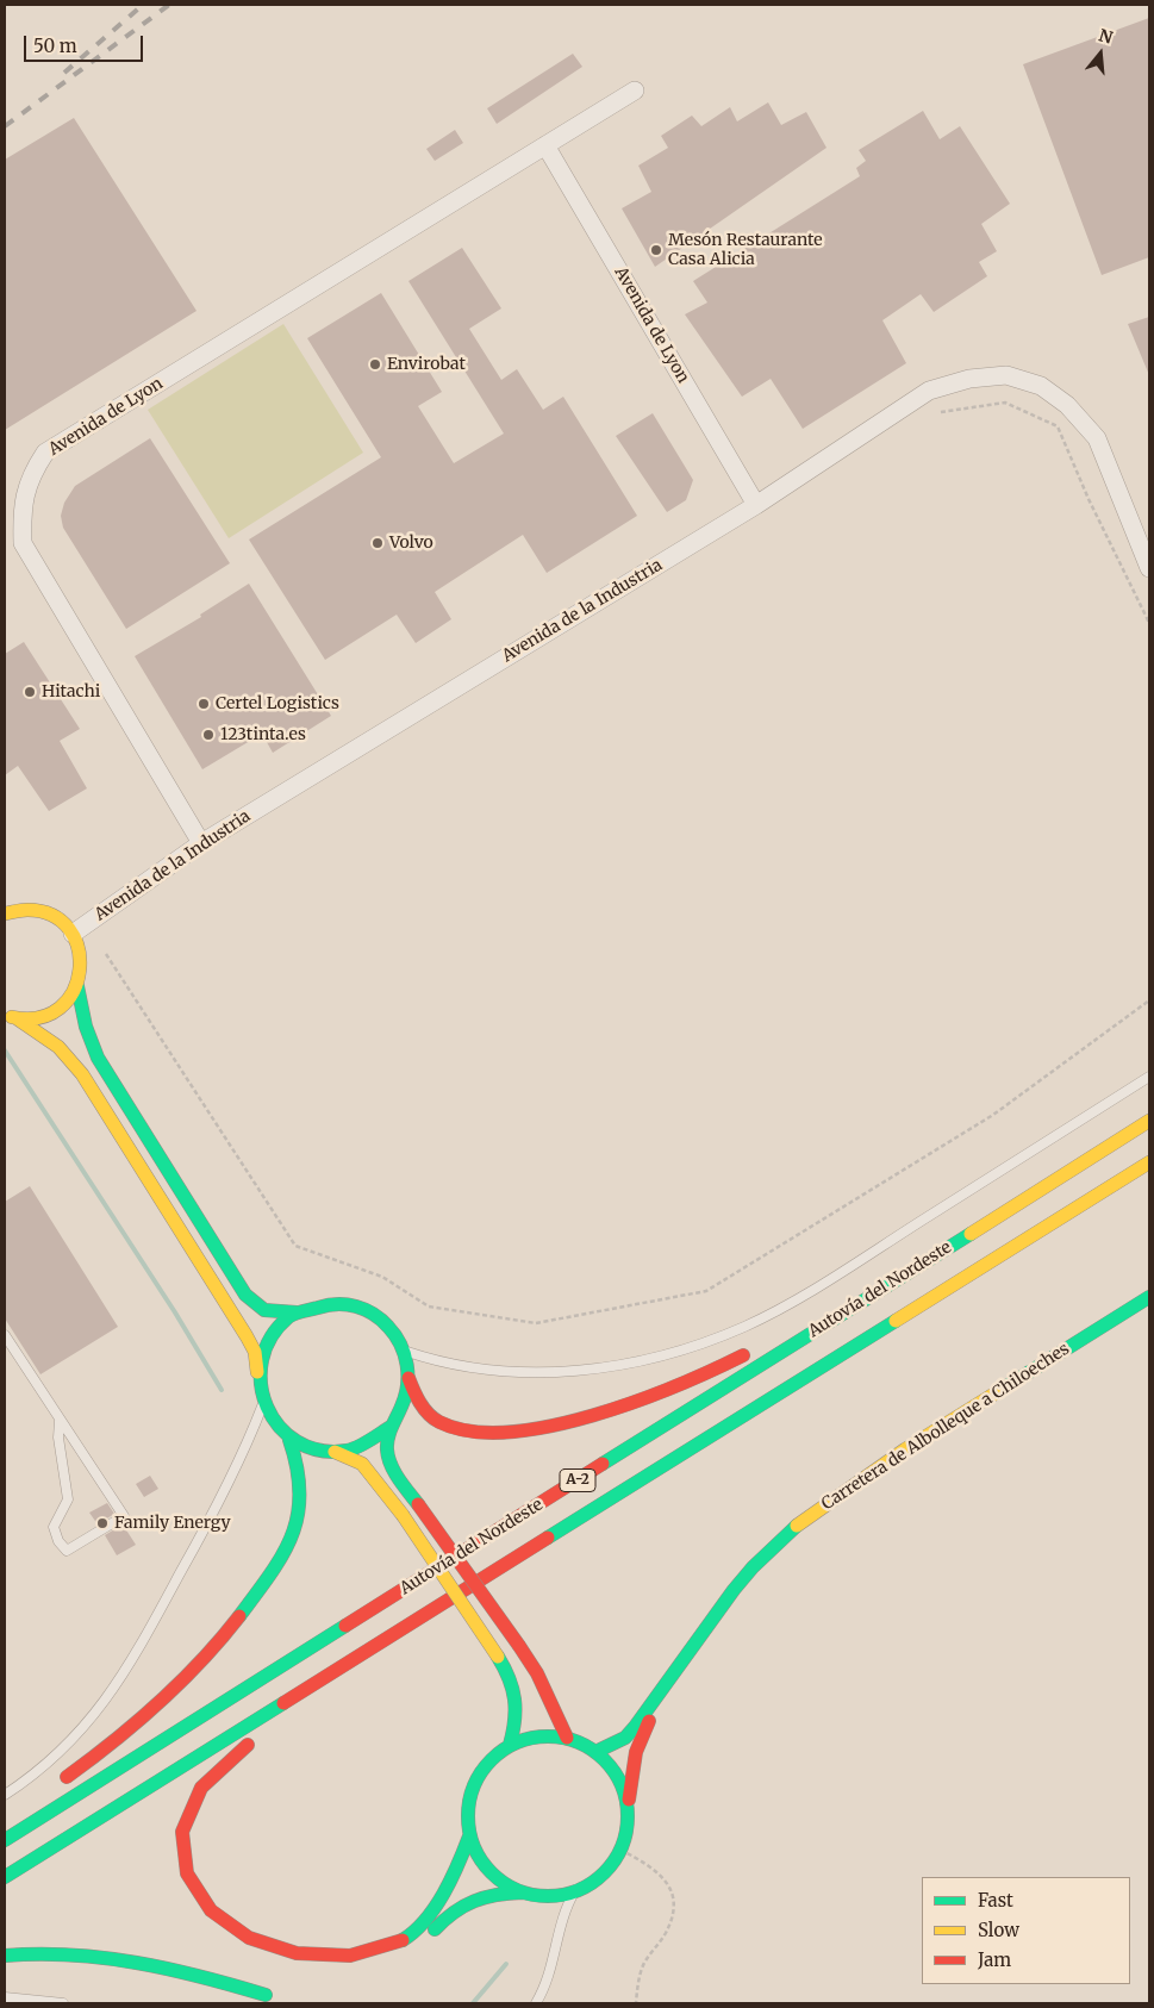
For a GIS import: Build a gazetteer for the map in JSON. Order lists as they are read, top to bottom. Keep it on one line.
{"streets":{"main road":["Autovía del Nordeste","Carretera de Albolleque a Chiloeches","A-2"],"street":["Avenida de Lyon","Avenida de la Industria"]},"crossings":[["Avenida de Lyon","Avenida de la Industria"]],"places":["Mesón Restaurante Casa Alicia","Envirobat","Volvo","Hitachi","Certel Logistics","123tinta.es","Family Energy"],"legend":["Fast","Slow","Jam"],"scale_bar":"50 m","north":"top"}
